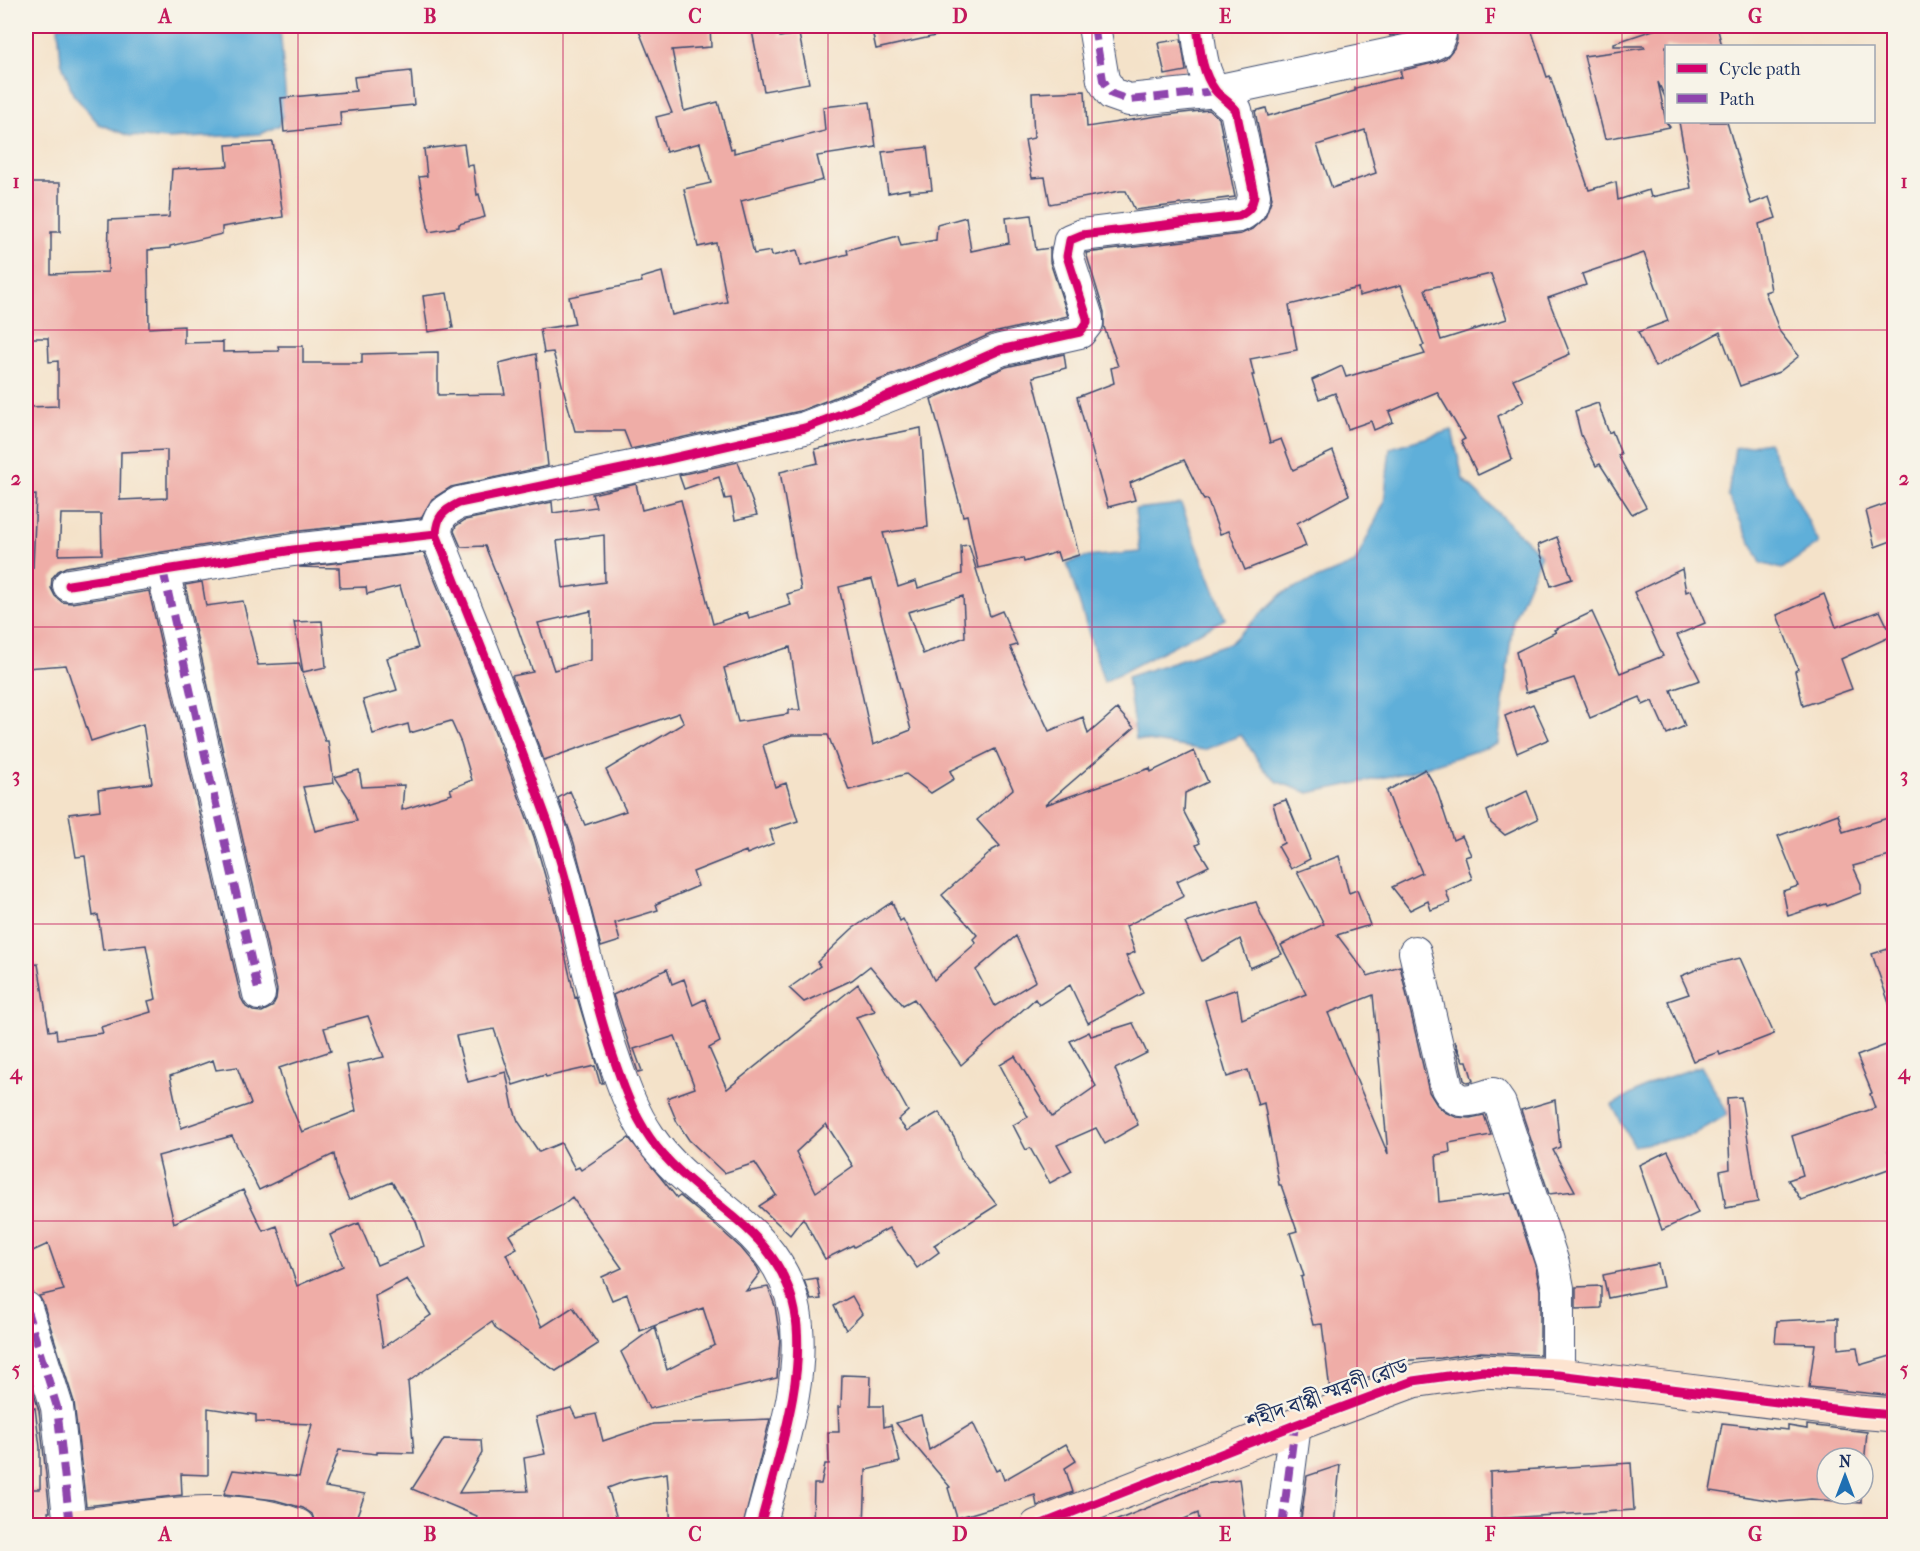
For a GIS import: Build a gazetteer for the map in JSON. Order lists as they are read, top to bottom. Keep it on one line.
{"streets":{"street":["শহীদ বাপ্পী স্মরণী রোড"]},"legend":["Cycle path","Path"],"north":"top","grid":{"columns":["A","B","C","D","E","F","G"],"rows":["1","2","3","4","5"]}}
